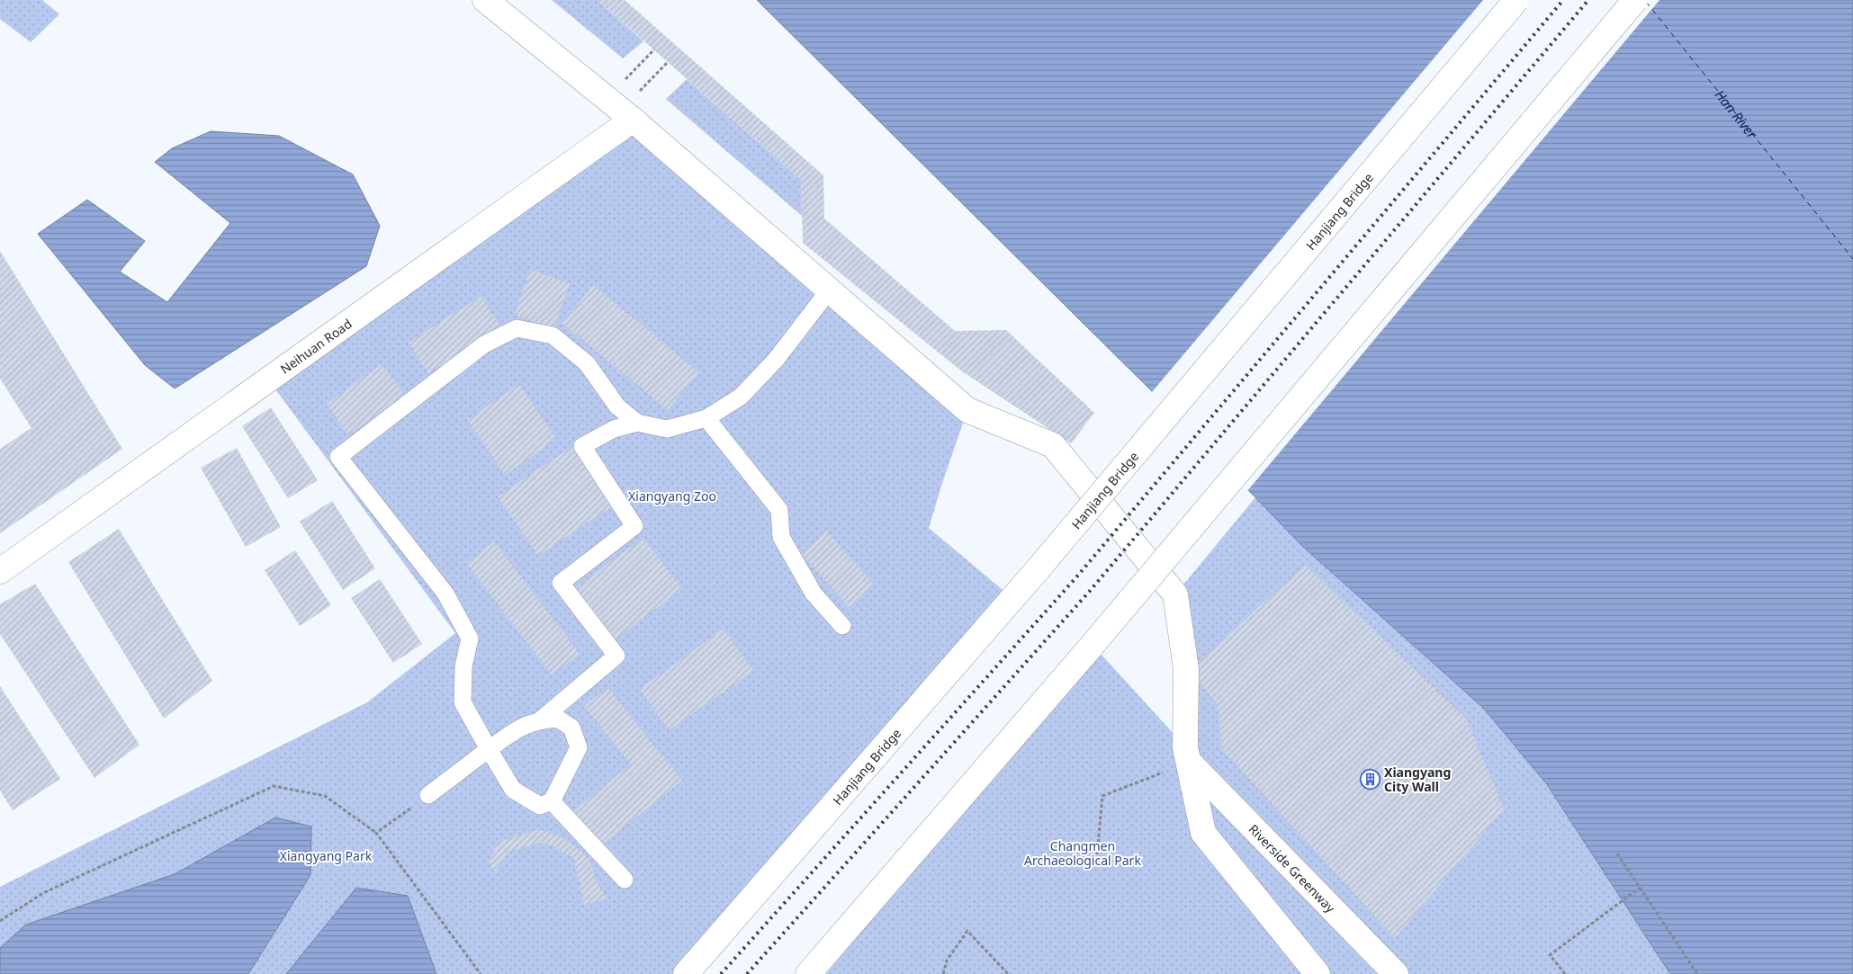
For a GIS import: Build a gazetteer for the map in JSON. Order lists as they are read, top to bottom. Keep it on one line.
{"streets":{"main road":["Hanjiang Bridge","Neihuan Road","Riverside Greenway"]},"water":["Han River"],"parks":["Xiangyang Zoo","Changmen Archaeological Park","Xiangyang Park"],"places":{"building":["Xiangyang City Wall"]}}
